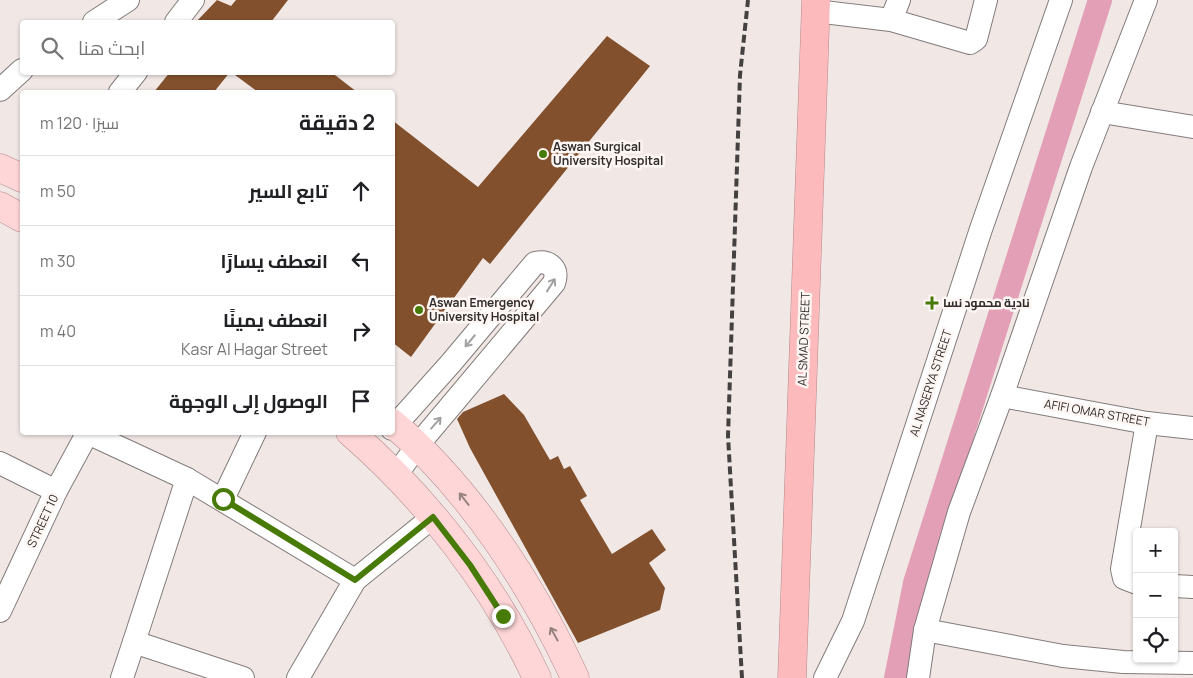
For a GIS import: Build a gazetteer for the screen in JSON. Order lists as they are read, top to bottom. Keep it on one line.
{"streets":{"highway":["AL SMAD STREET"],"street":["AL NASERYA STREET","AFIFI OMAR STREET","STREET 10"]},"places":{"other":["Aswan Surgical University Hospital","Aswan Emergency University Hospital"],"health":["نادية محمود نسا"]},"page":{"search":"ابحث هنا","heading":["2 دقيقة","سيرًا · 120 m"],"list":[["تابع السير","50 m"],["انعطف يسارًا","30 m"],["انعطف يمينًا","Kasr Al Hagar Street","40 m"],"الوصول إلى الوجهة"],"map_buttons":["+","−"]}}
